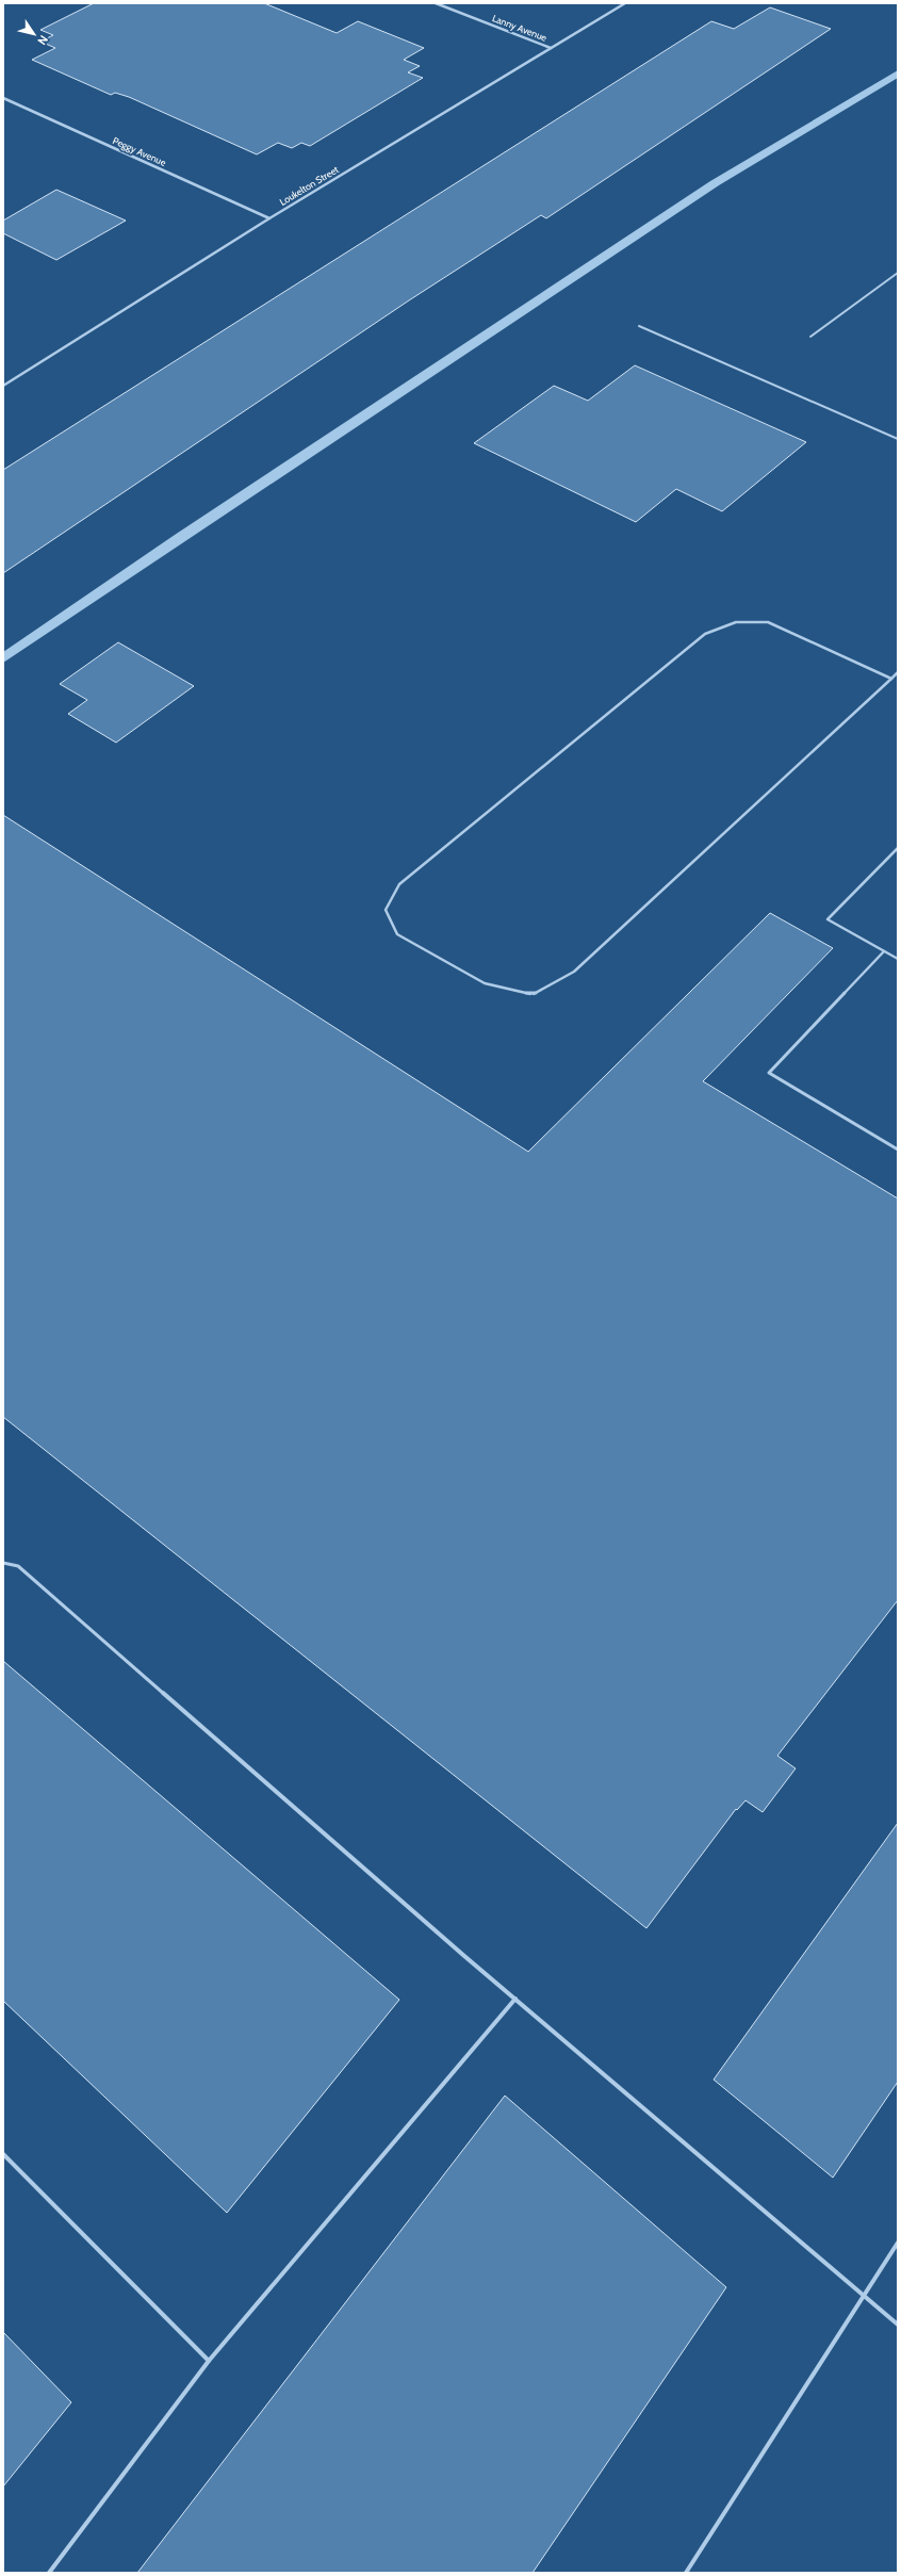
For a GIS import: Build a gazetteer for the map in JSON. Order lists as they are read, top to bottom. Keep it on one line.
{"streets":{"street":["Lanny Avenue","Peggy Avenue","Loukelton Street"]},"crossings":[["Lanny Avenue","Loukelton Street"],["Peggy Avenue","Loukelton Street"]],"north":"bottom right"}
